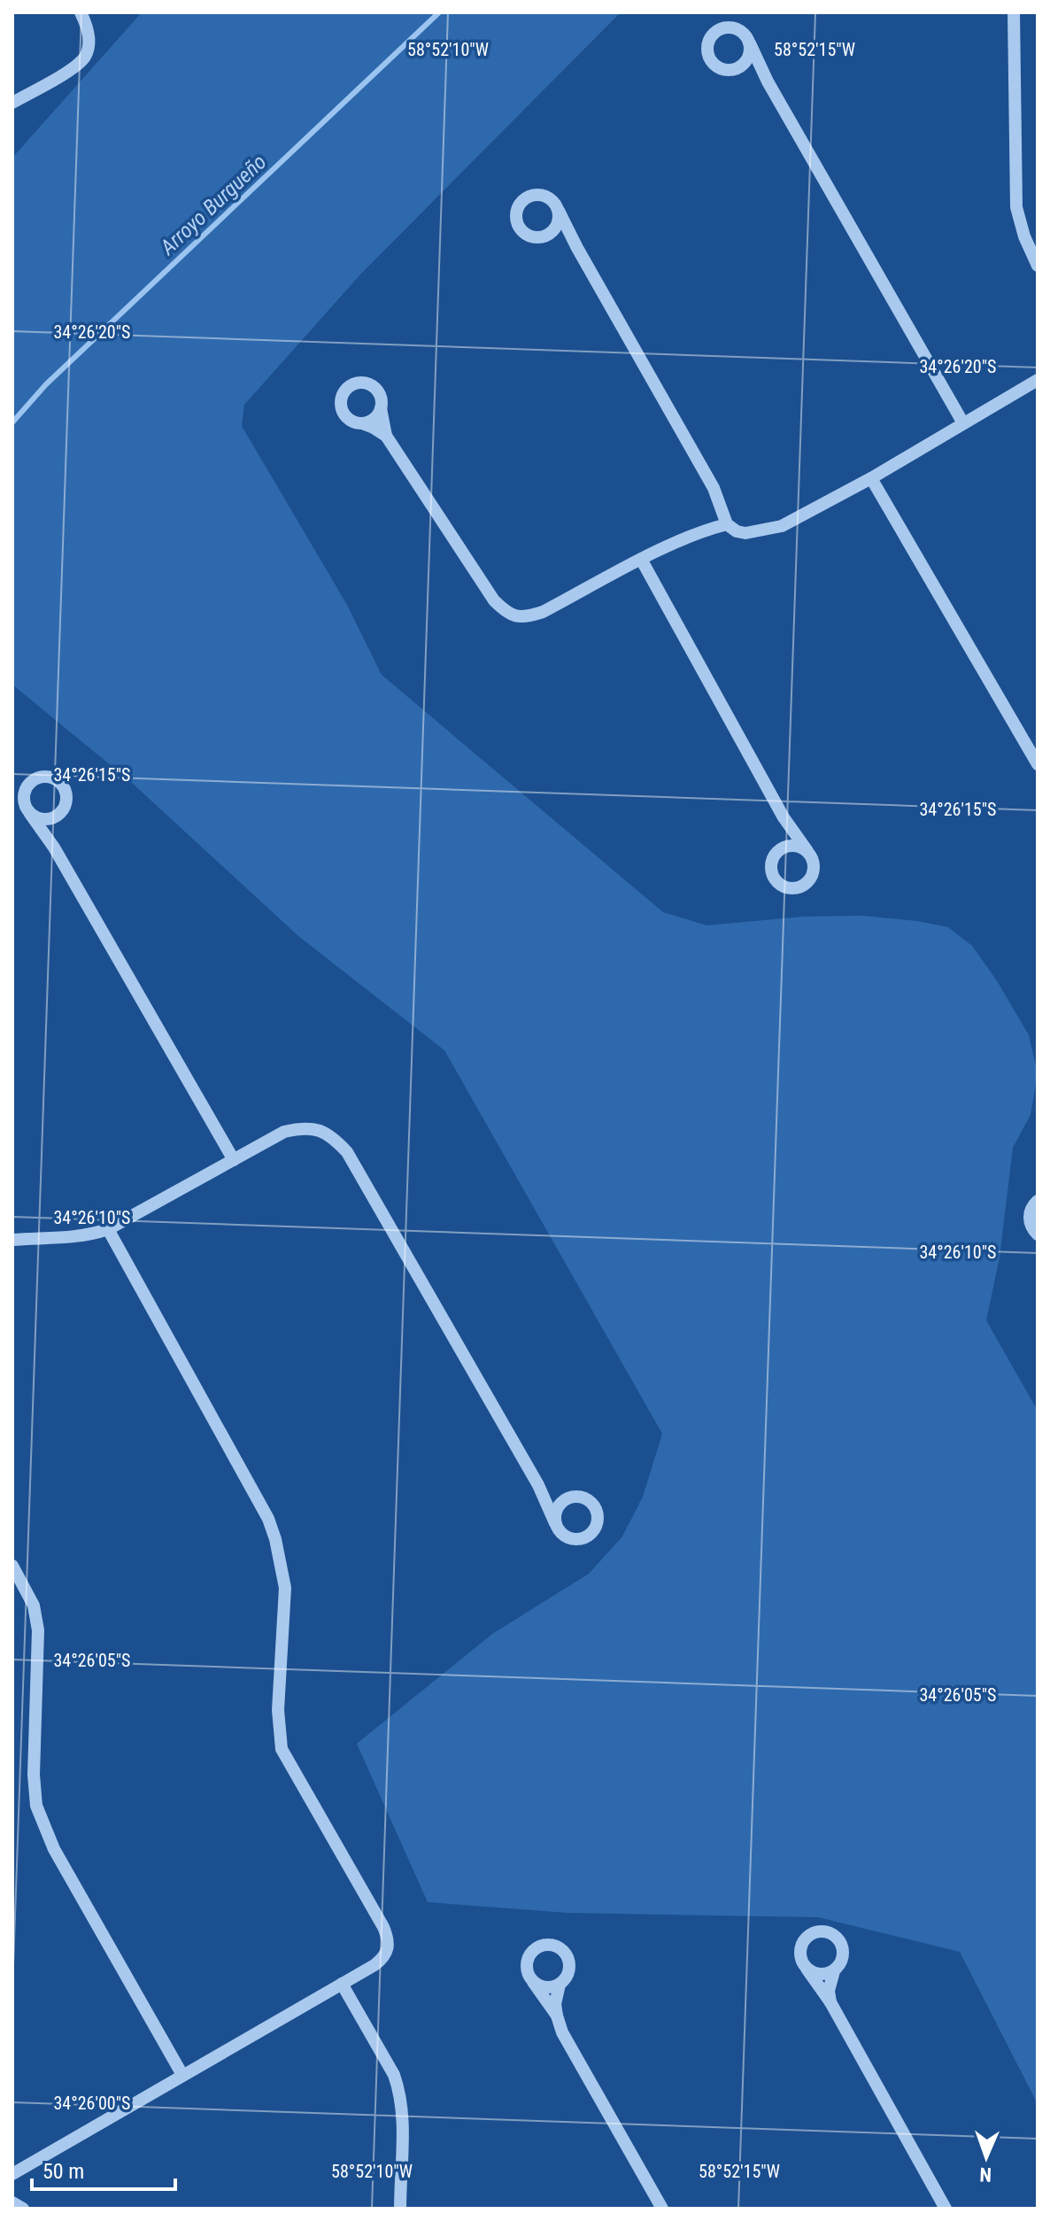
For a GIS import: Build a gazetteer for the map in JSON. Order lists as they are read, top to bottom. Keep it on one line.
{"water":["Arroyo Burgueño"],"scale_bar":"50 m","north":"bottom","coordinates":["58°52'10\"W","58°52'15\"W","34°26'20\"S","34°26'15\"S","34°26'10\"S","34°26'05\"S","34°26'00\"S"]}
